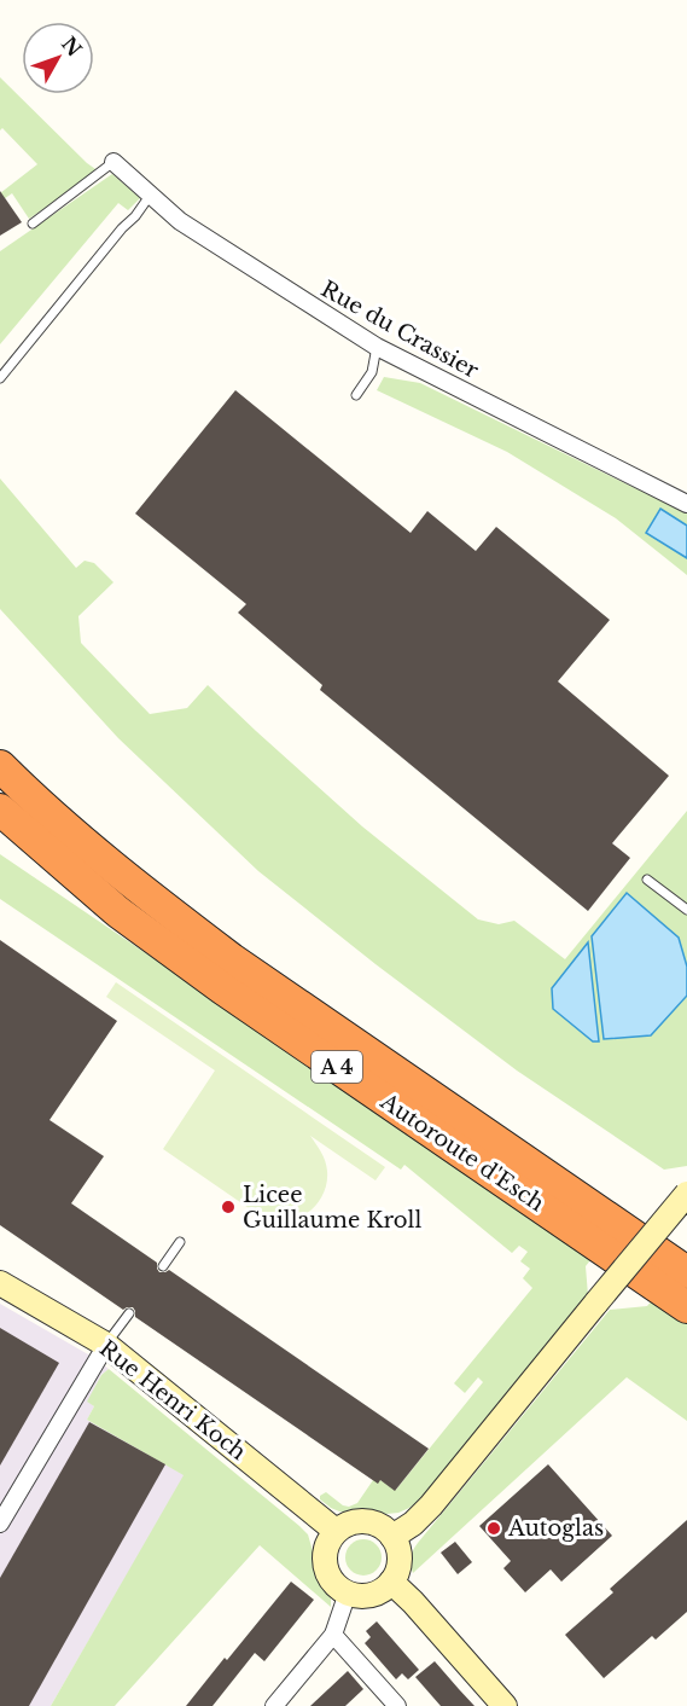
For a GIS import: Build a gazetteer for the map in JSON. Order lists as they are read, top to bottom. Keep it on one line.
{"streets":{"highway":["A 4","Autoroute d'Esch"],"main road":["Rue Henri Koch"],"street":["Rue du Crassier"]},"places":["Licee Guillaume Kroll","Autoglas"],"north":"top right"}
